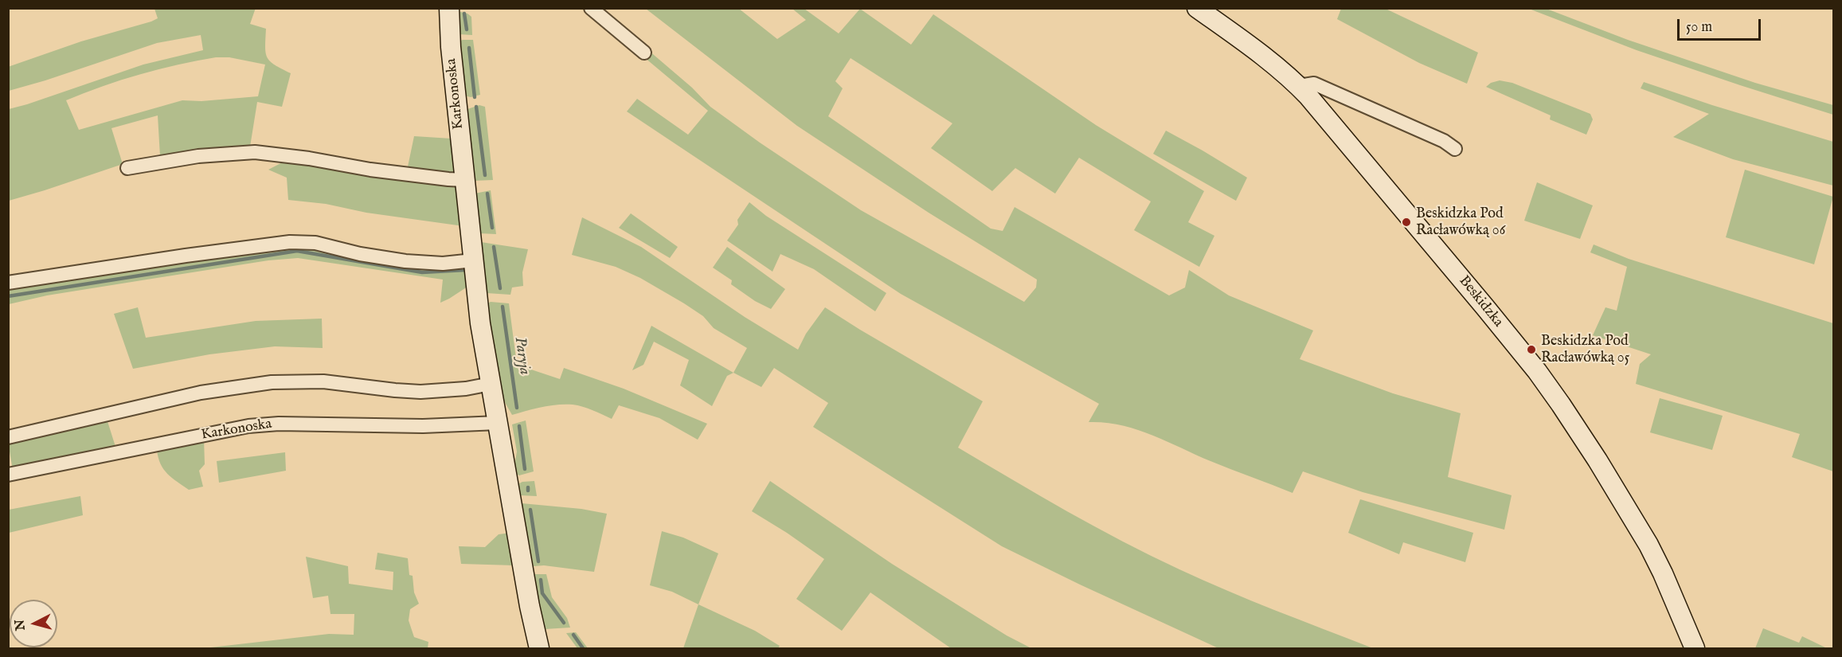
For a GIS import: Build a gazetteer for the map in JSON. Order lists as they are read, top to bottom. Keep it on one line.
{"streets":{"street":["Karkonoska","Beskidzka"]},"water":["Paryja"],"places":["Beskidzka Pod Racławówką 06","Beskidzka Pod Racławówką 05"],"scale_bar":"50 m","north":"left"}
